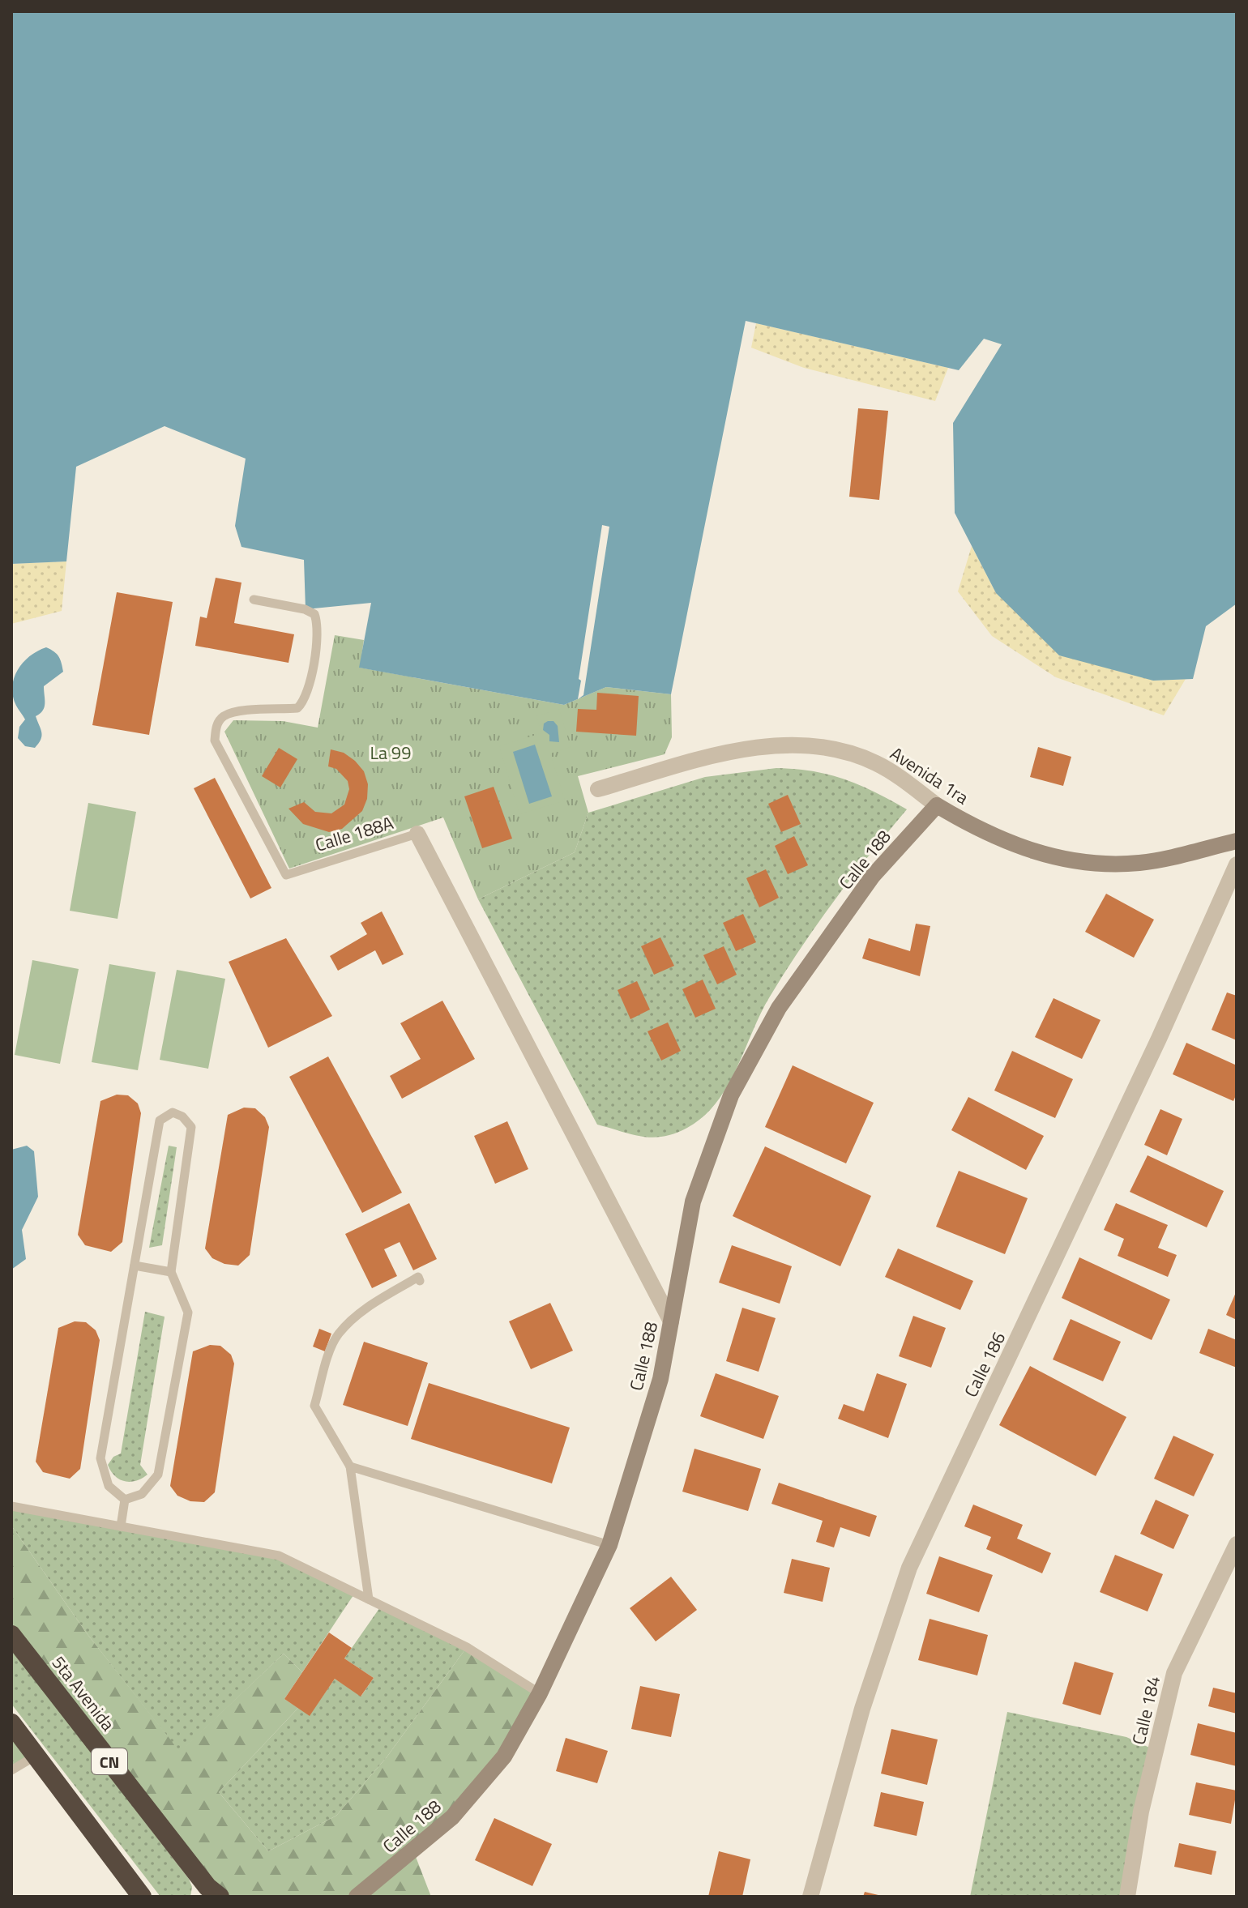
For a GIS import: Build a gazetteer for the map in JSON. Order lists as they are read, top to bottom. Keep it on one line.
{"streets":{"highway":["5ta Avenida","CN"],"street":["Avenida 1ra","Calle 188A","Calle 188","Calle 186","Calle 184"]},"crossings":[["Avenida 1ra","Calle 188"],["Calle 188A","Calle 188"]],"parks":["La 99"]}
